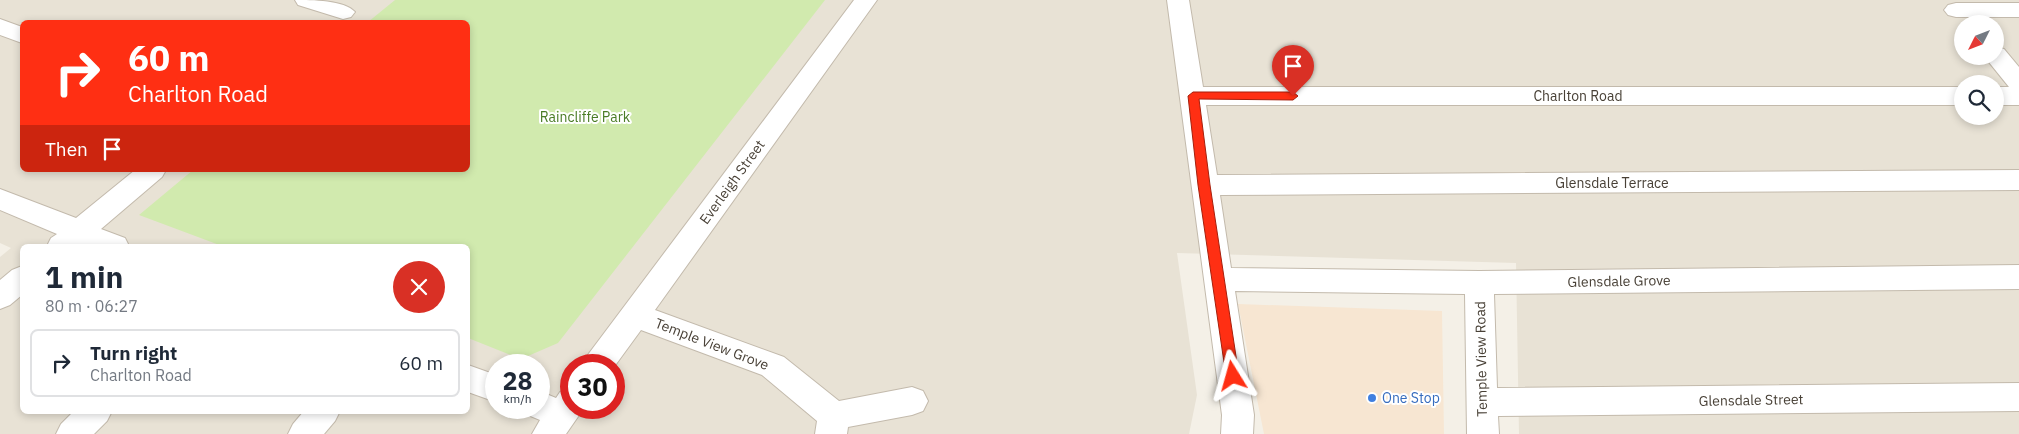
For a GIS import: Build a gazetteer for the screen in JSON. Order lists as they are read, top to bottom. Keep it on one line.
{"streets":{"street":["Charlton Road","Everleigh Street","Glensdale Terrace","Glensdale Grove","Temple View Grove","Temple View Road","Glensdale Street"]},"crossings":[["Everleigh Street","Temple View Grove"],["Glensdale Grove","Temple View Road"],["Temple View Road","Glensdale Street"]],"parks":["Raincliffe Park"],"places":["One Stop"],"north":"bottom left","page":{"turn":["60 m","Charlton Road"],"then":"Then","heading":["1 min","80 m · 06:27"],"list":[{"name":"Turn right","note":"Charlton Road","value":"60 m"}],"speed":"28 km/h","limit":"30"}}
